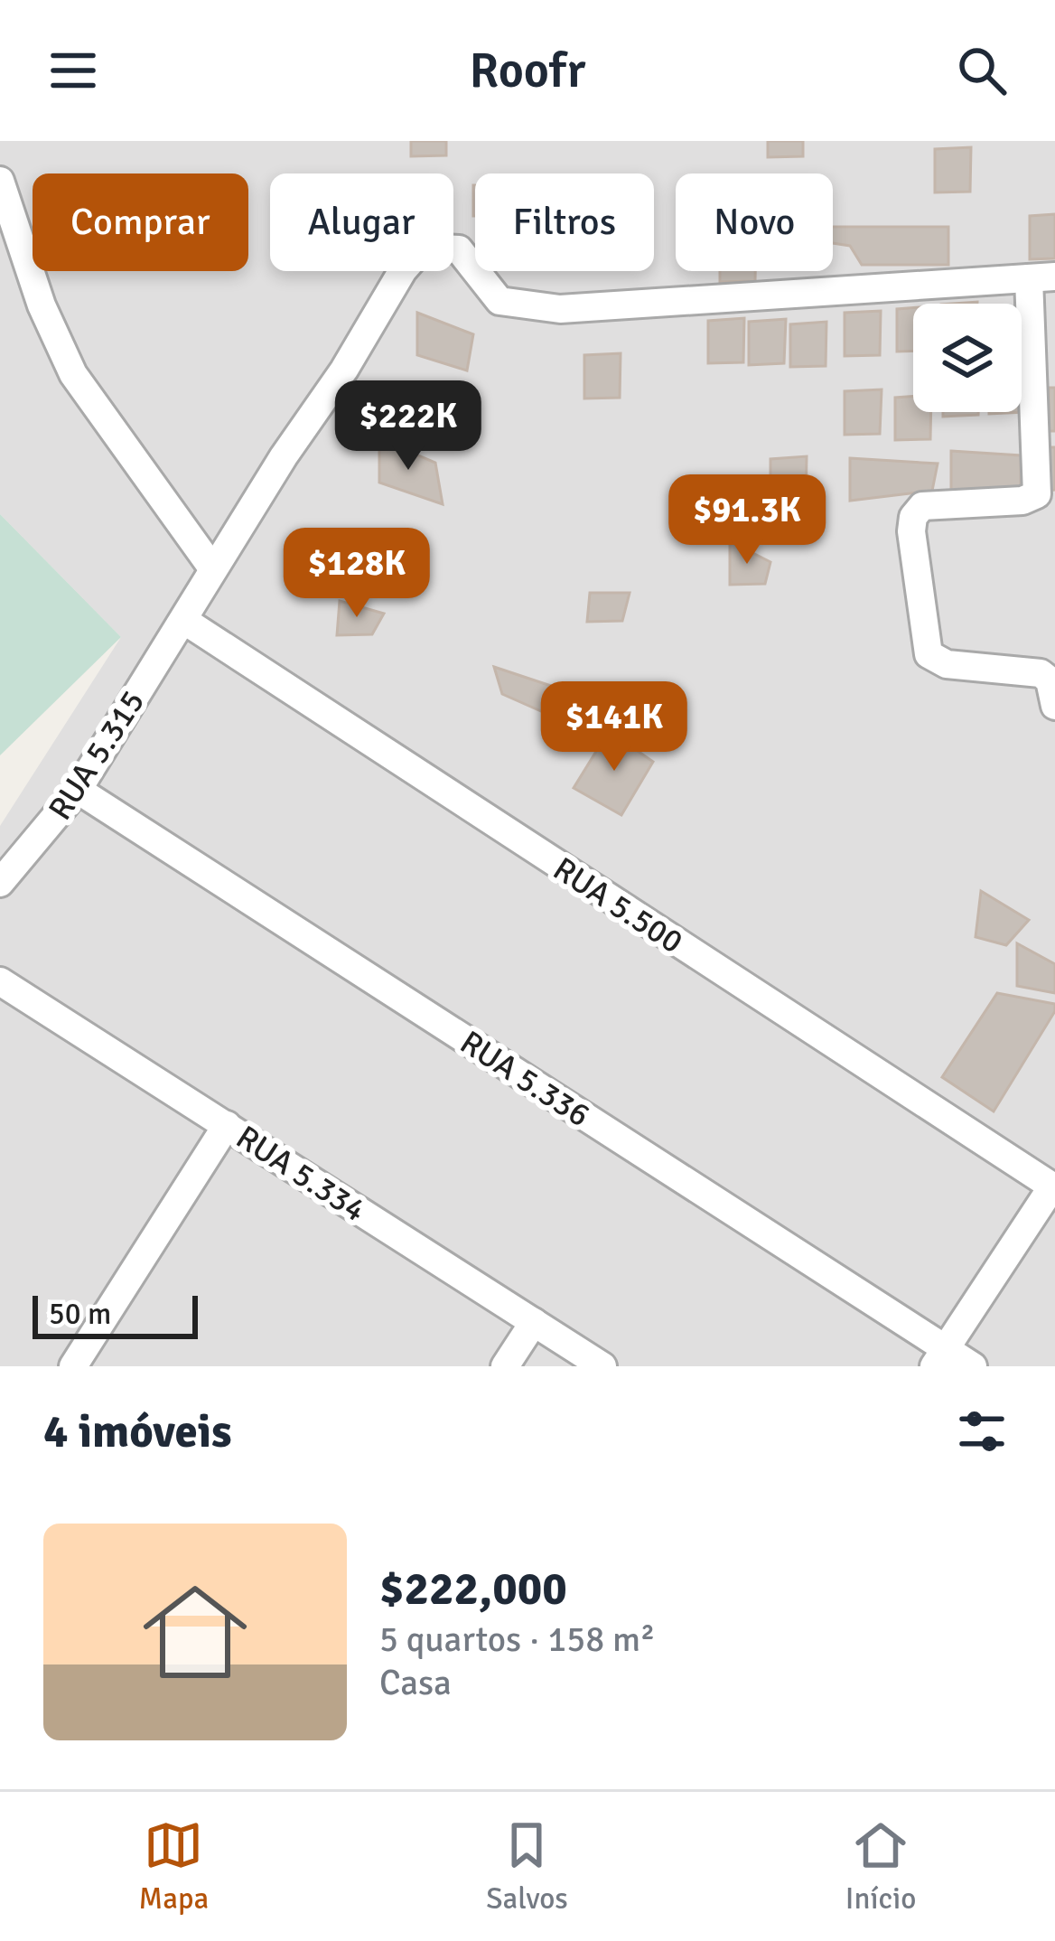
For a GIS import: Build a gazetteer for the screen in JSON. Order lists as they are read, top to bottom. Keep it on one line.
{"streets":{"street":["RUA 5.315","RUA 5.500","RUA 5.336","RUA 5.334"]},"crossings":[["RUA 5.315","RUA 5.500"],["RUA 5.315","RUA 5.336"]],"scale_bar":"50 m","page":{"header":"Roofr","chip":["Comprar","Alugar","Filtros","Novo"],"price":["$222K","$91.3K","$128K","$141K"],"scale":"50 m","heading":"4 imóveis","list":[{"name":"$222,000","note":"5 quartos · 158 m² · Casa"}],"tabs":["Mapa","Salvos","Início"]}}
